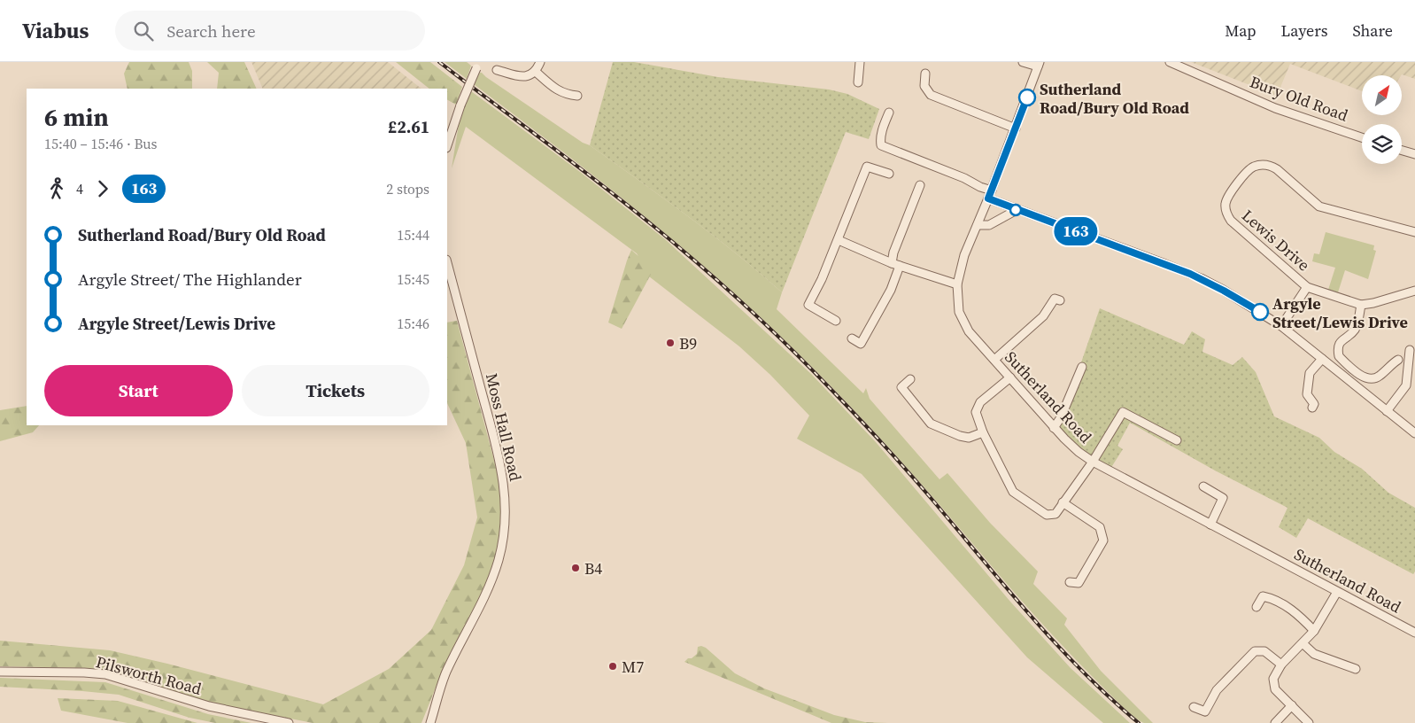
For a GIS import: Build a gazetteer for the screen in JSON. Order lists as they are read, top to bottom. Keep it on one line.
{"streets":{"street":["Bury Old Road","Lewis Drive","Sutherland Road","Moss Hall Road","Pilsworth Road"]},"places":["Sutherland Road/Bury Old Road","Argyle Street/Lewis Drive","B9","B4","M7"],"lines":["bus line 163"],"north":"top right","page":{"header":"Viabus","search":"Search here","nav":["Map","Layers","Share"],"on_map":"163","heading":["6 min","15:40 – 15:46 · Bus","£2.61"],"legs":["4","163","2 stops"],"list":[{"name":"Sutherland Road/Bury Old Road","value":"15:44"},{"name":"Argyle Street/ The Highlander","value":"15:45"},{"name":"Argyle Street/Lewis Drive","value":"15:46"}],"buttons":["Start","Tickets"]}}
